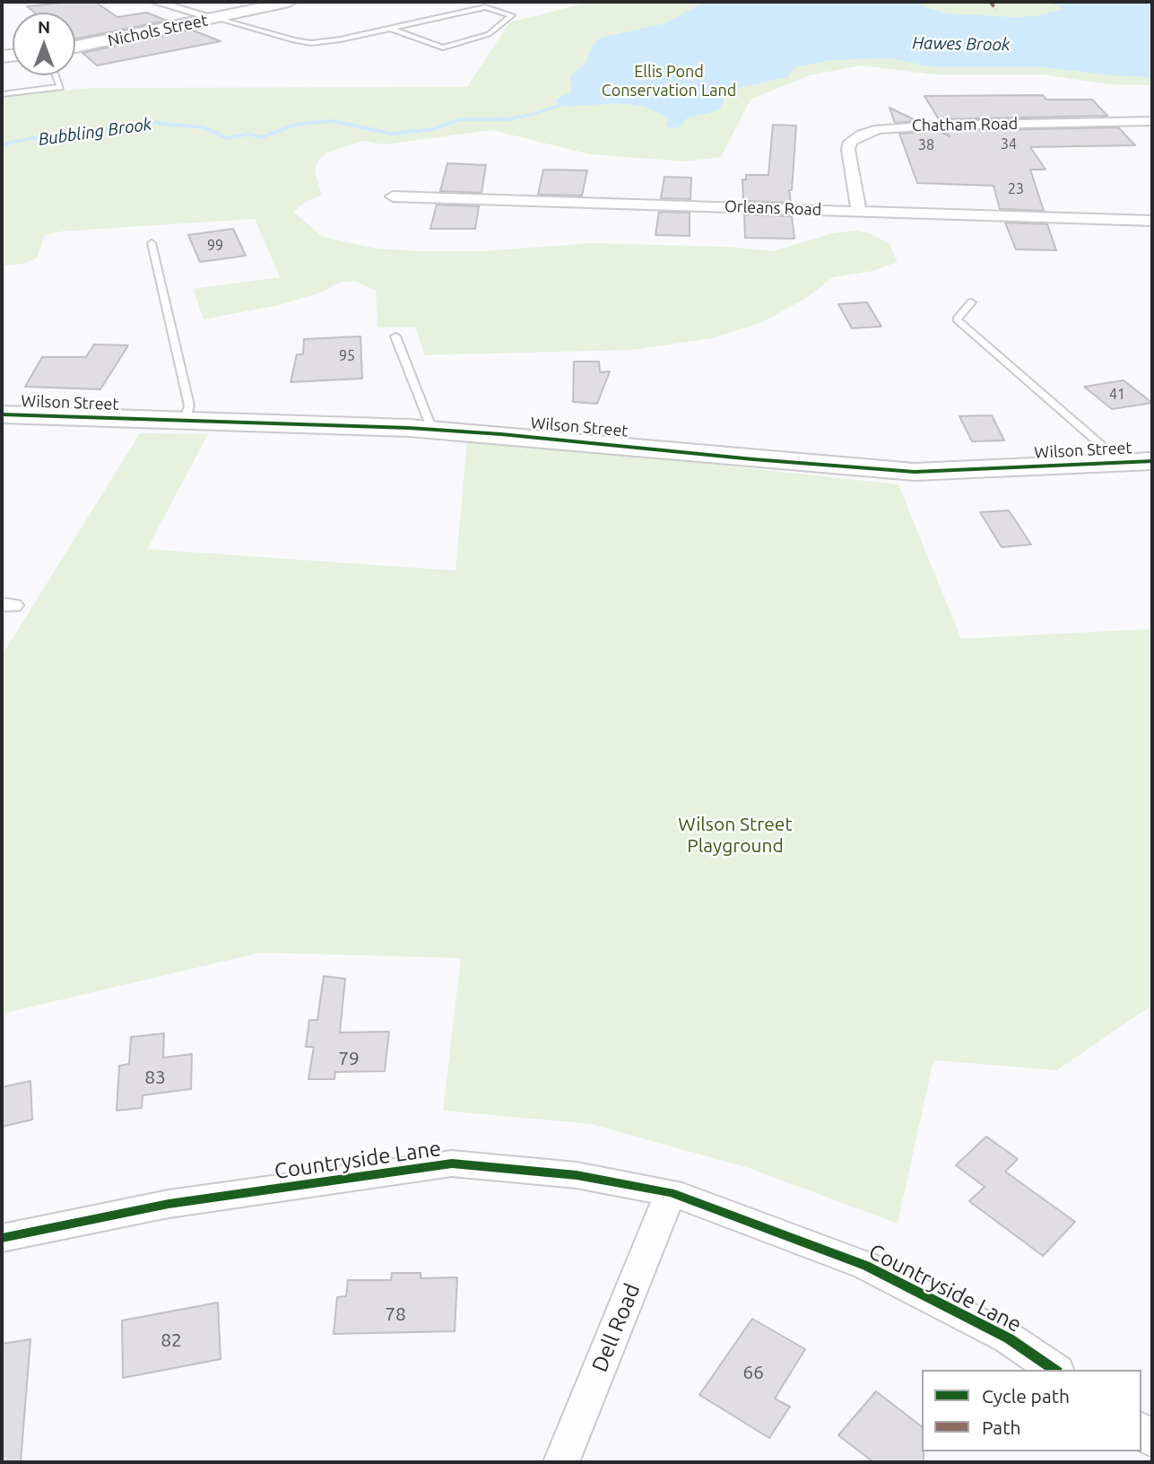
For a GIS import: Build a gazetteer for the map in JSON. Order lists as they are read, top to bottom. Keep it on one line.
{"streets":{"street":["Nichols Street","Chatham Road","Orleans Road","Wilson Street","Countryside Lane","Dell Road"]},"crossings":[["Chatham Road","Orleans Road"],["Countryside Lane","Dell Road"]],"water":["Hawes Brook","Bubbling Brook"],"parks":["Ellis Pond Conservation Land","Wilson Street Playground"],"house_numbers":["34","38","23","99","95","41","79","83","78","82","66"],"legend":["Cycle path","Path"],"north":"top"}
